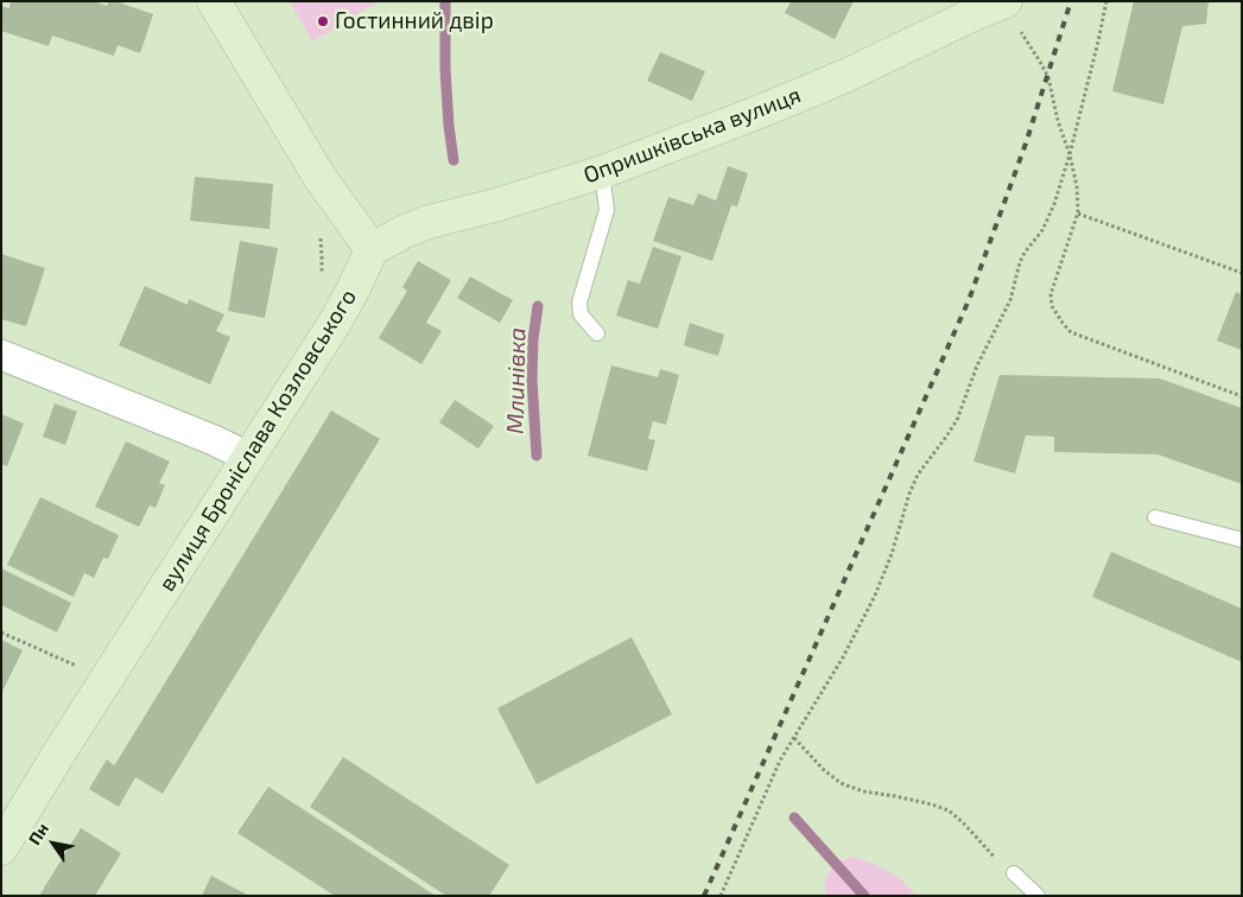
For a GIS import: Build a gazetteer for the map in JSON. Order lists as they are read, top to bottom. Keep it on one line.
{"streets":{"street":["Опришківська вулиця","вулиця Броніслава Козловського"]},"crossings":[["Опришківська вулиця","вулиця Броніслава Козловського"]],"water":["Млинівка"],"places":["Гостинний двір"],"north":"top left"}
